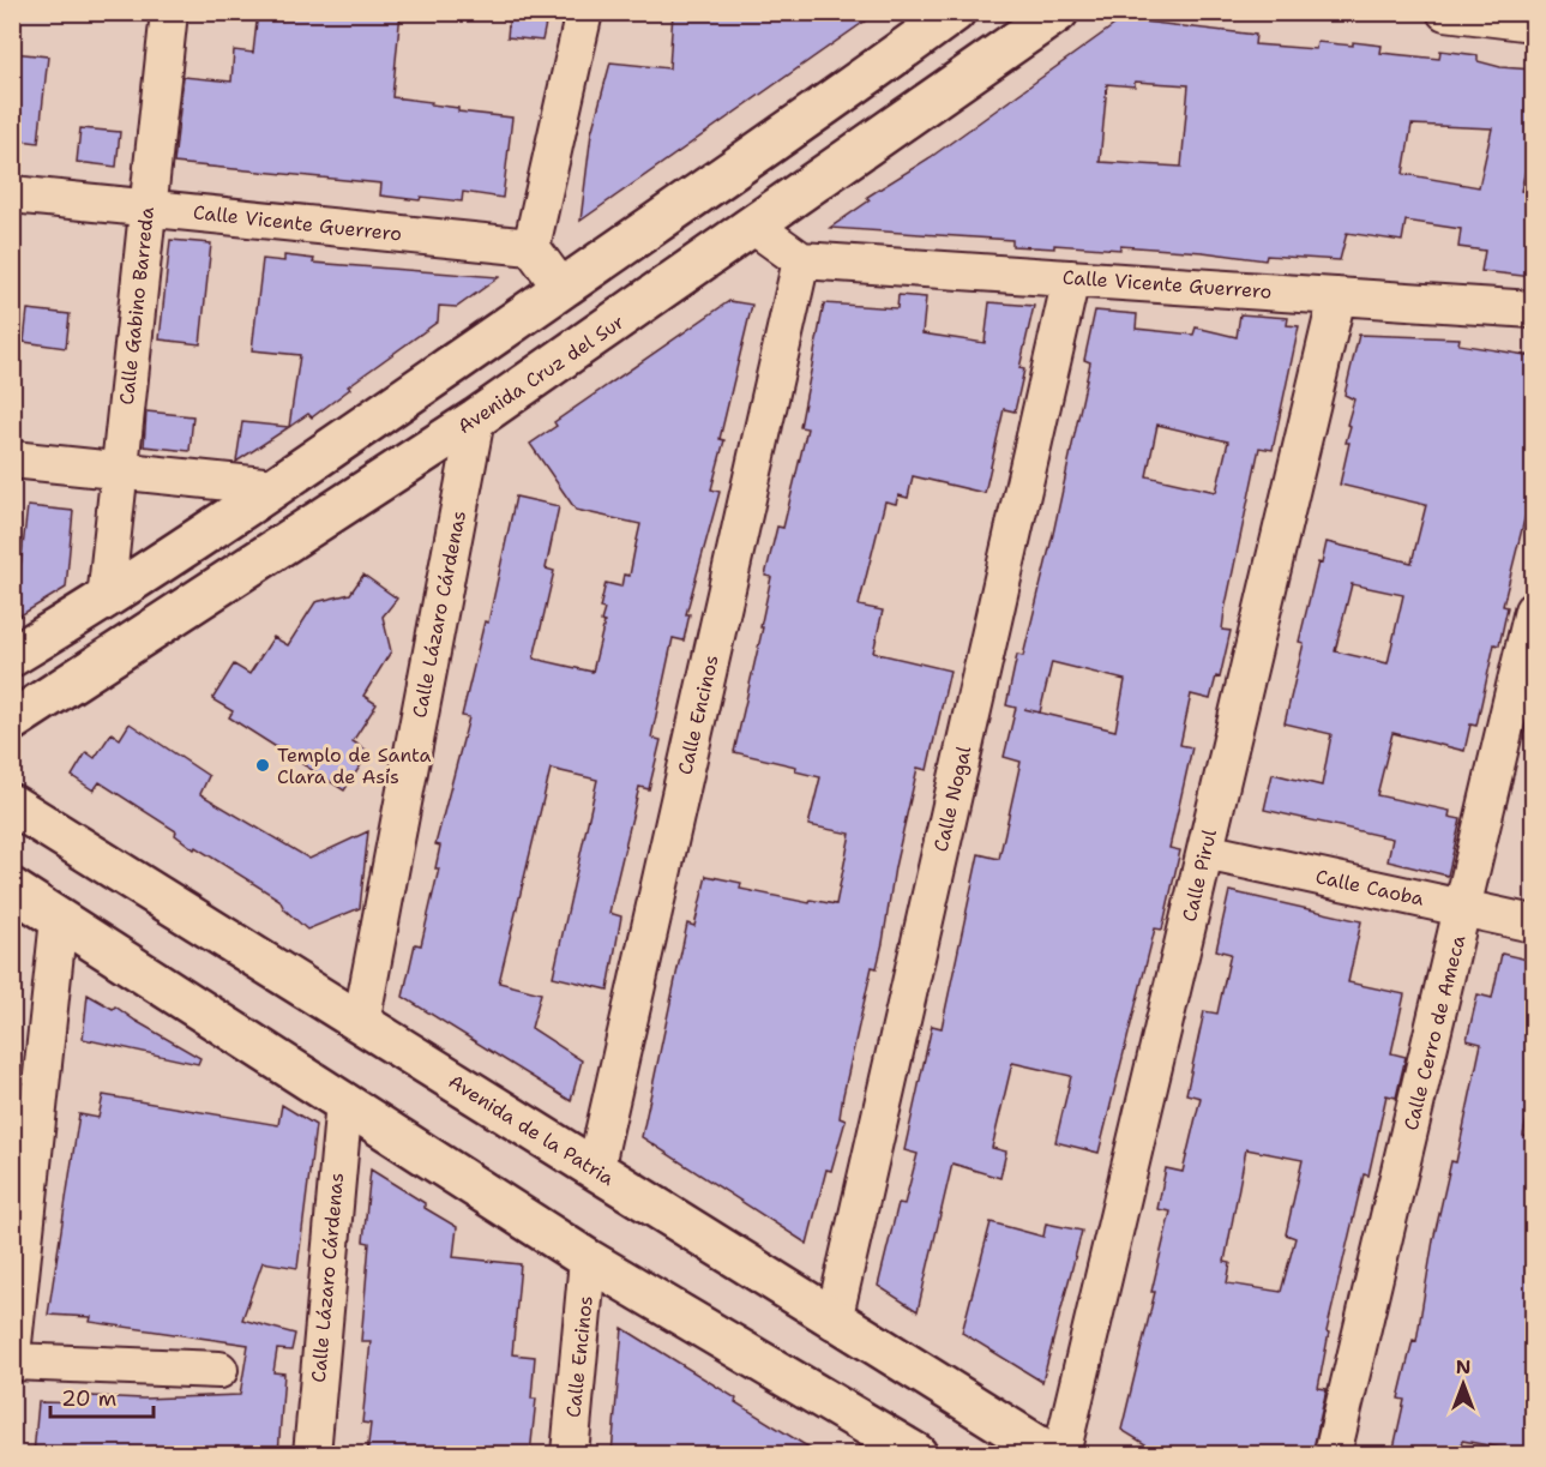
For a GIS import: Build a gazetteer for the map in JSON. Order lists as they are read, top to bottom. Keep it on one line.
{"streets":{"main road":["Avenida Cruz del Sur","Avenida de la Patria"],"street":["Calle Vicente Guerrero","Calle Gabino Barreda","Calle Lázaro Cárdenas","Calle Encinos","Calle Nogal","Calle Pirul","Calle Caoba","Calle Cerro de Ameca"]},"crossings":[["Calle Vicente Guerrero","Calle Gabino Barreda"],["Calle Vicente Guerrero","Calle Encinos"],["Calle Vicente Guerrero","Calle Nogal"],["Calle Vicente Guerrero","Calle Pirul"],["Avenida Cruz del Sur","Calle Lázaro Cárdenas"],["Calle Lázaro Cárdenas","Avenida de la Patria"],["Calle Encinos","Avenida de la Patria"],["Calle Nogal","Avenida de la Patria"],["Calle Pirul","Calle Caoba"],["Calle Caoba","Calle Cerro de Ameca"]],"places":["Templo de Santa Clara de Asís"],"scale_bar":"20 m","north":"top"}
